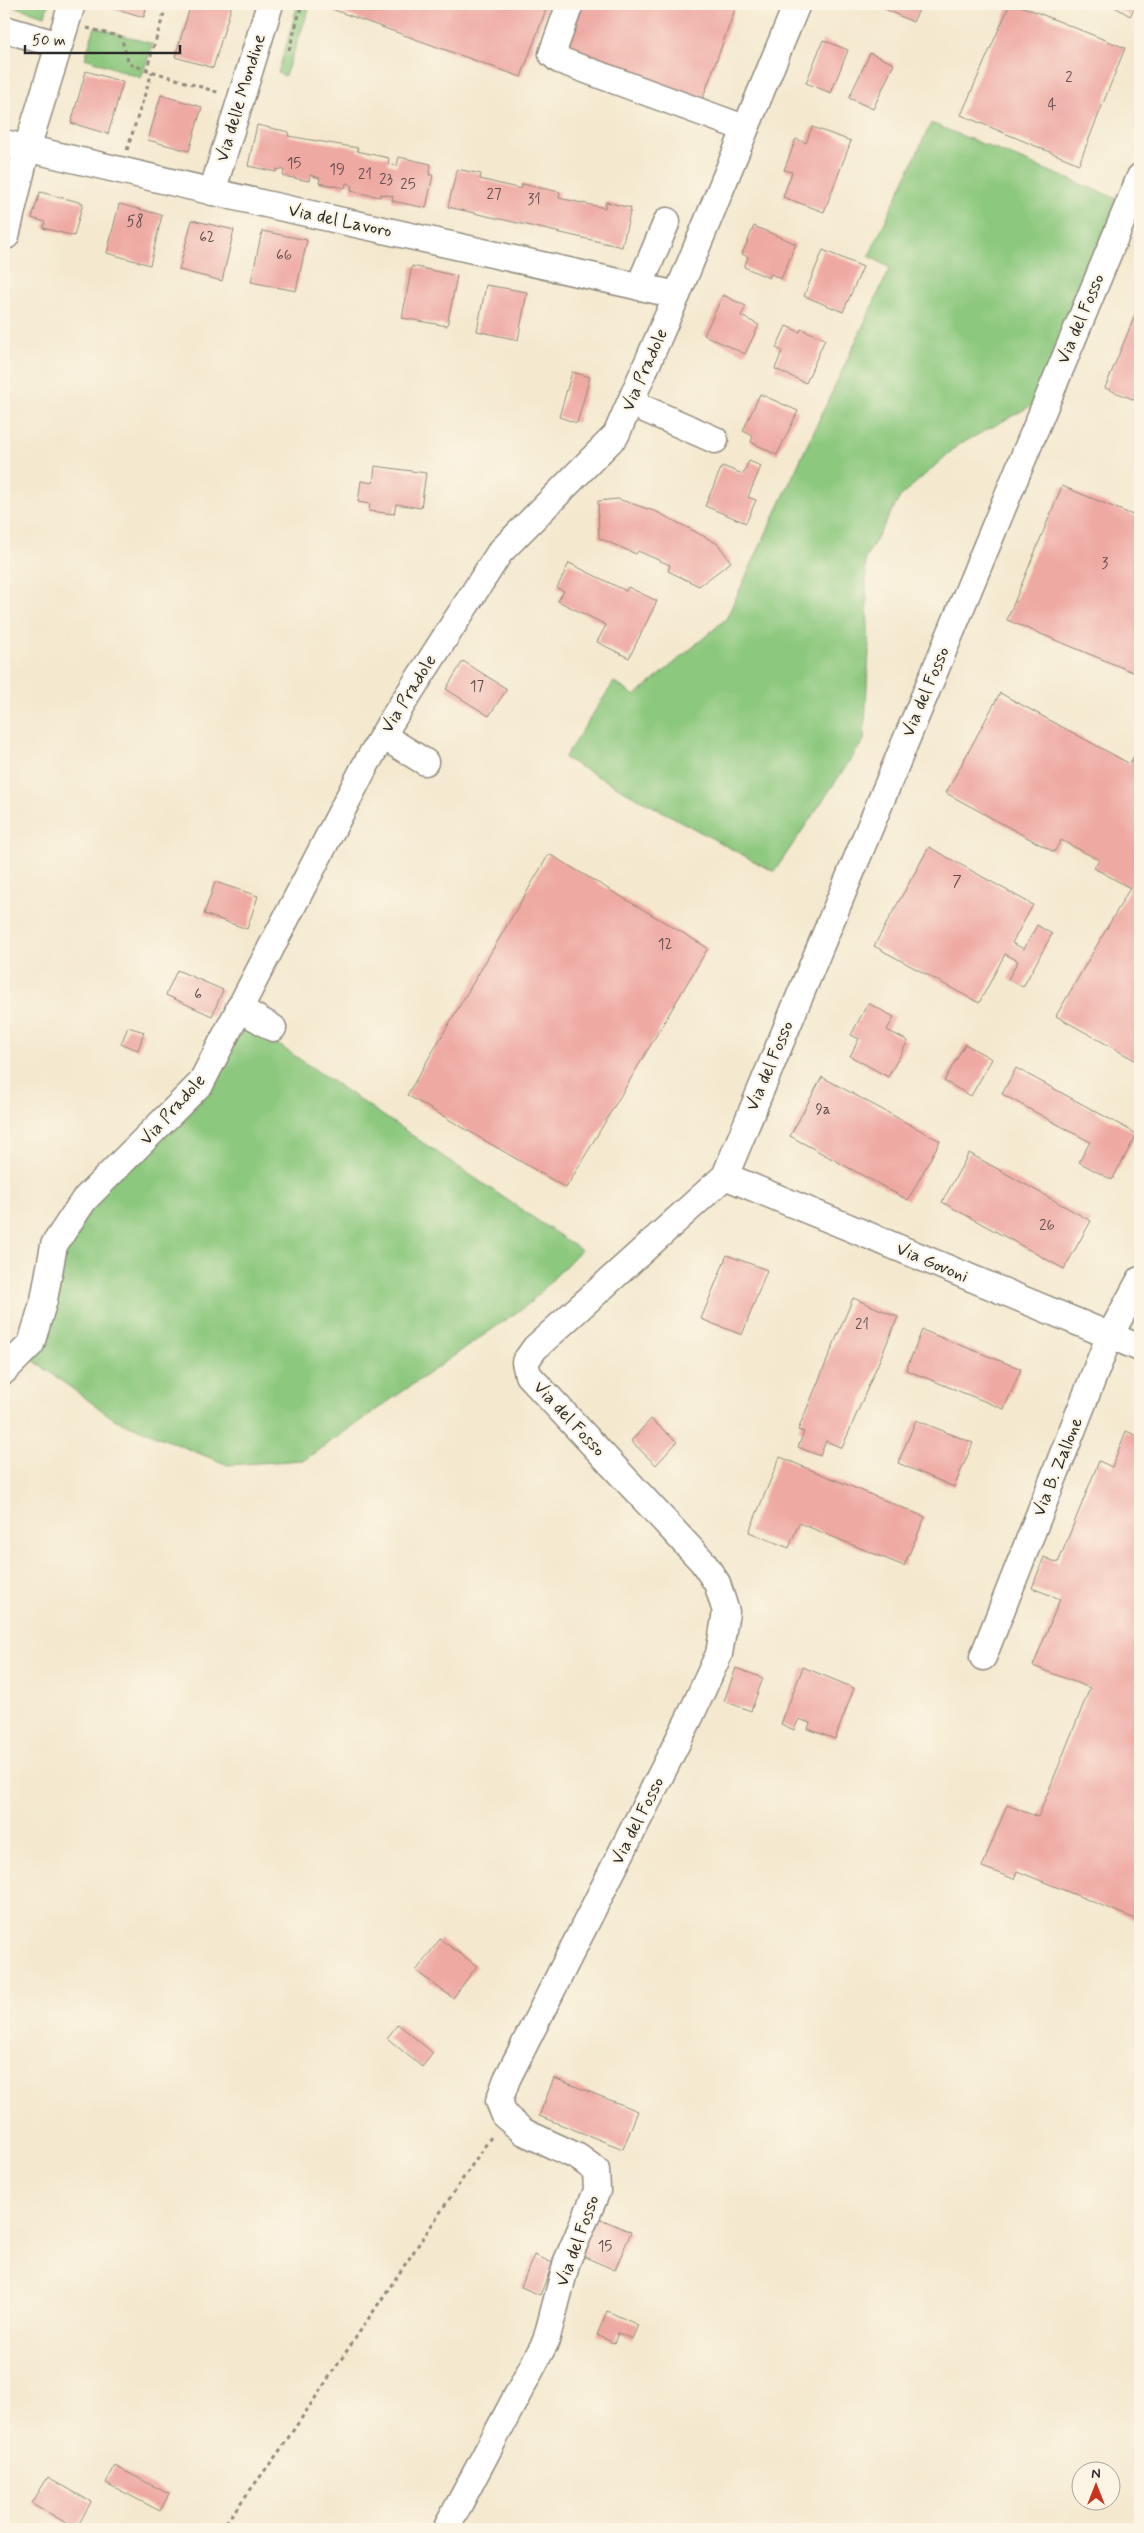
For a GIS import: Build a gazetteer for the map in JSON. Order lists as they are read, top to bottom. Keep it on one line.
{"streets":{"street":["Via delle Mondine","Via del Lavoro","Via del Fosso","Via Pradole","Via Govoni","Via B. Zallone"]},"crossings":[["Via delle Mondine","Via del Lavoro"],["Via del Lavoro","Via Pradole"],["Via del Fosso","Via Govoni"],["Via Govoni","Via B. Zallone"]],"house_numbers":["2","4","15","19","21","23","25","27","31","58","62","66","3","17","7","12","6","9a","26","21","15"],"scale_bar":"50 m","north":"top"}
